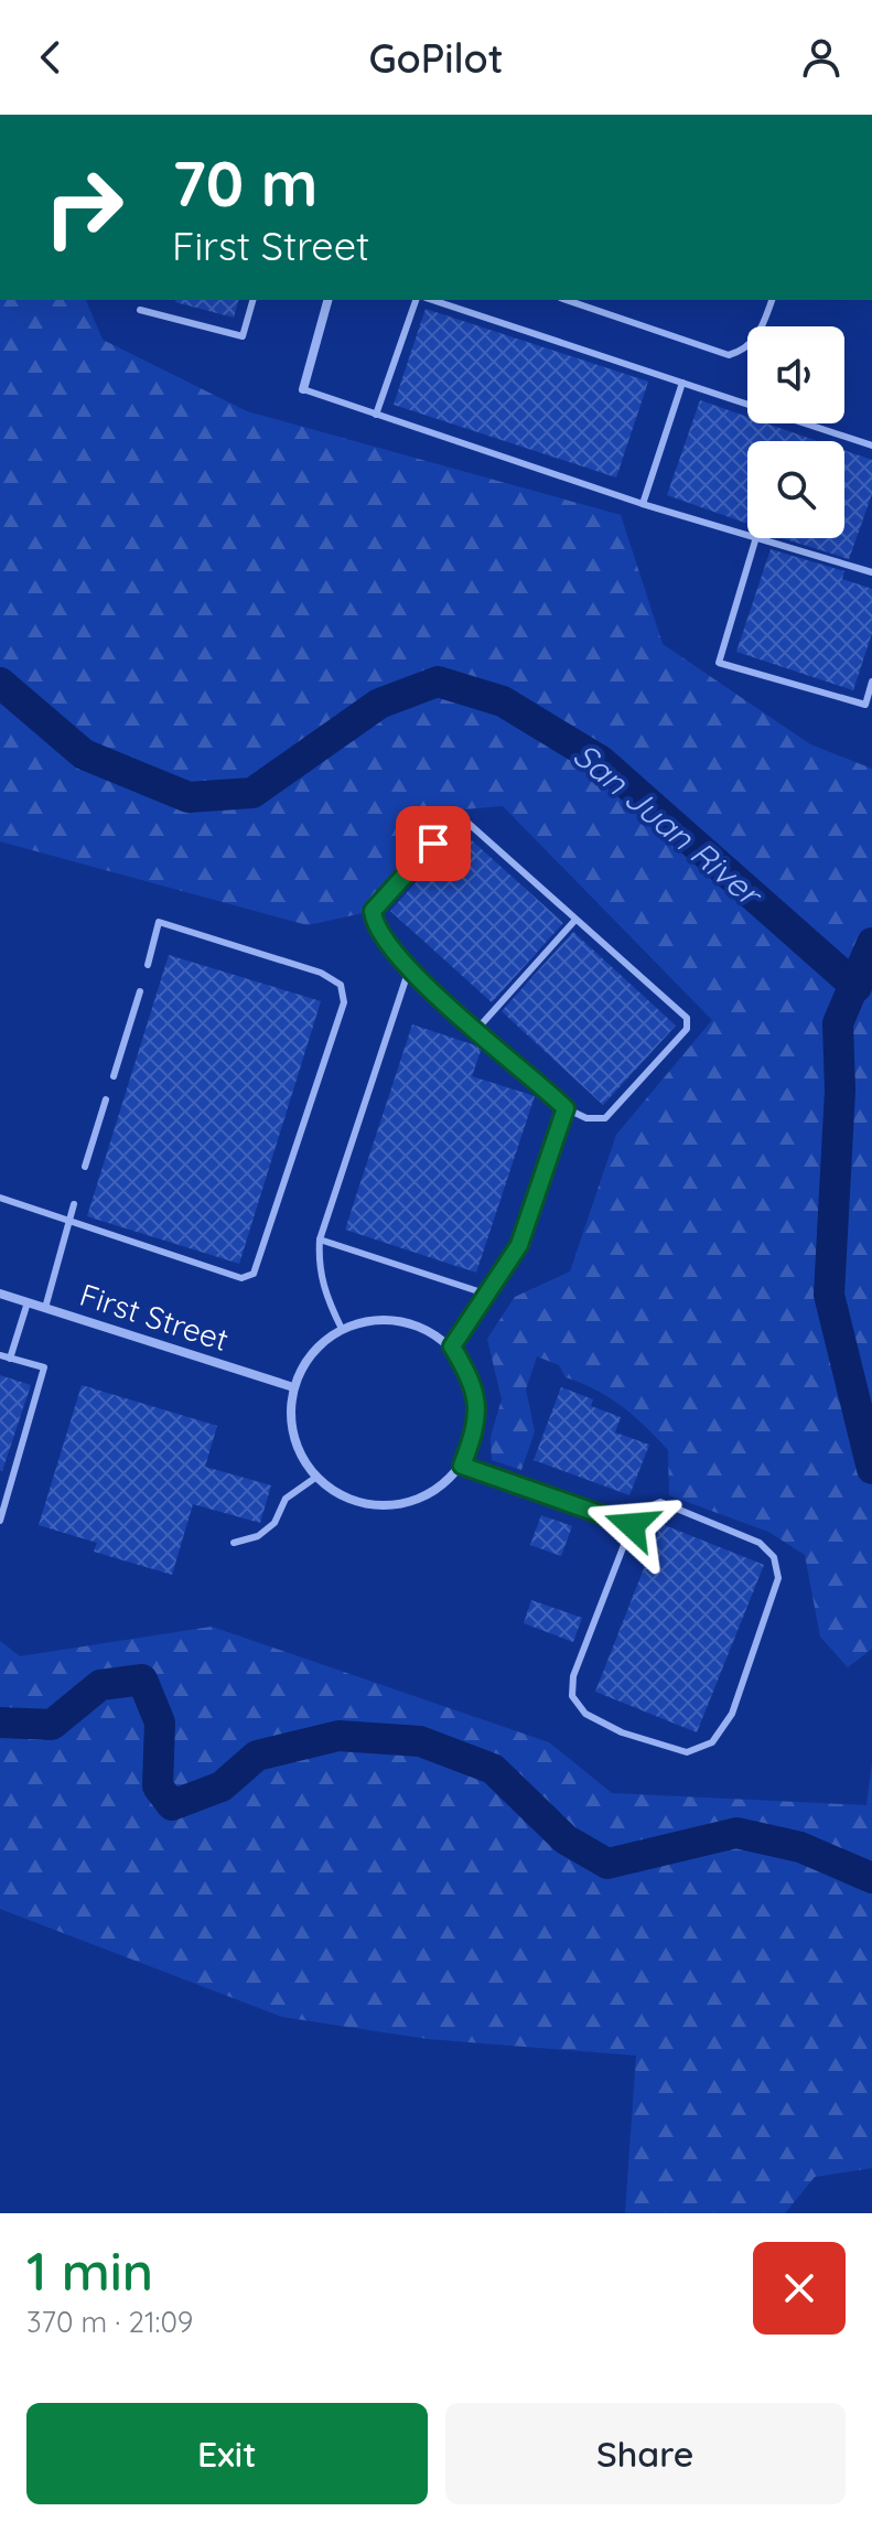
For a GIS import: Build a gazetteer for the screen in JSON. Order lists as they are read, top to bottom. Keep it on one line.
{"streets":{"street":["First Street"]},"water":["San Juan River"],"page":{"header":"GoPilot","turn":["70 m","First Street"],"heading":["1 min","370 m · 21:09"],"buttons":["Exit","Share"]}}
